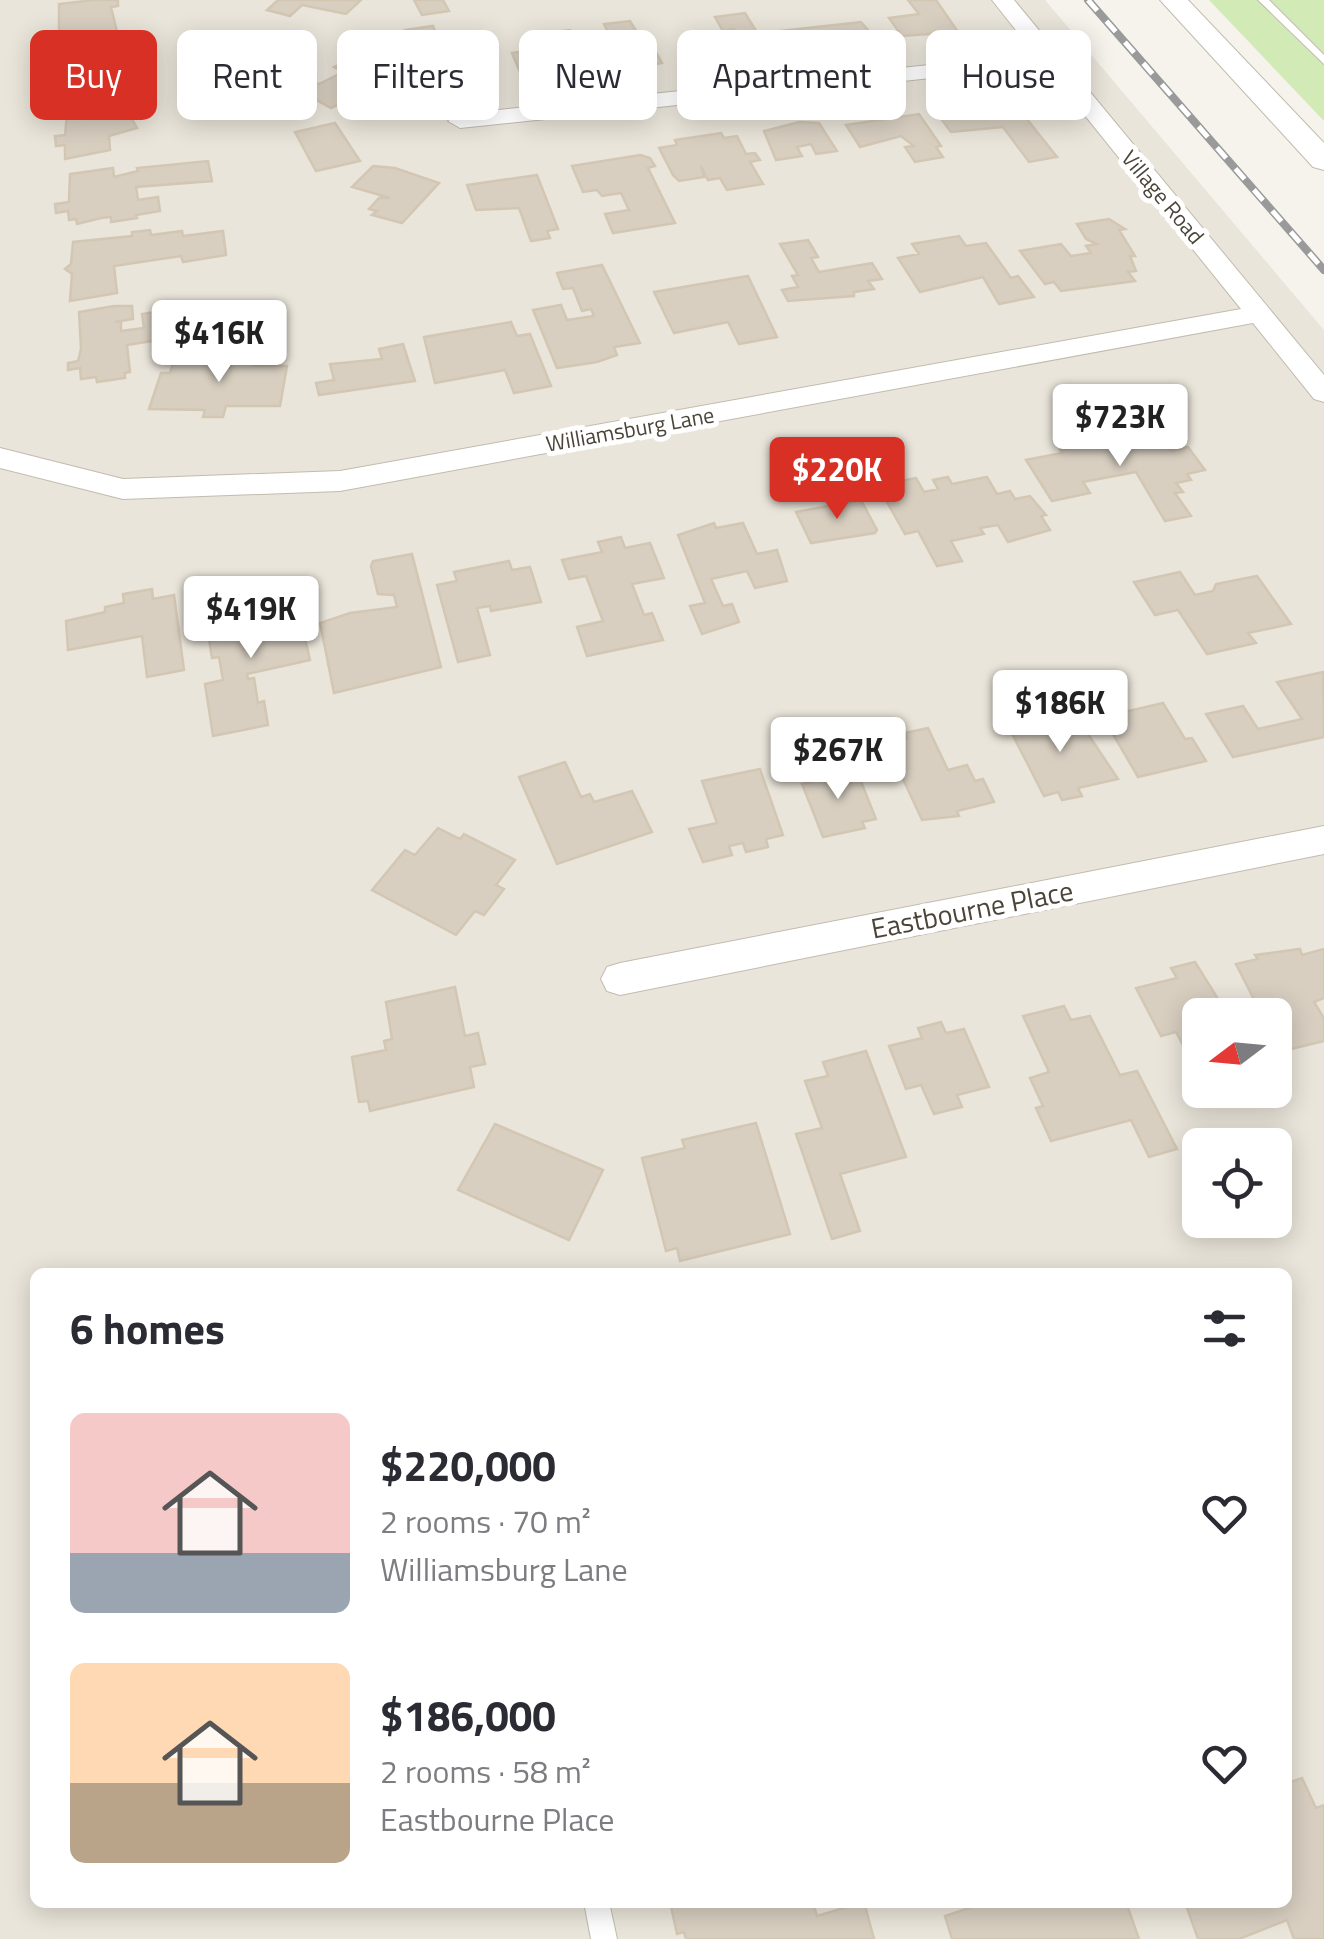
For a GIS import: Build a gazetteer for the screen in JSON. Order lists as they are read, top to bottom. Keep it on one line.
{"streets":{"street":["Village Road","Williamsburg Lane","Eastbourne Place"]},"crossings":[["Village Road","Williamsburg Lane"]],"north":"left","page":{"chip":["Buy","Rent","Filters","New","Apartment","House"],"price":["$416K","$723K","$220K","$419K","$186K","$267K"],"heading":"6 homes","list":[{"name":"$220,000","note":"2 rooms · 70 m² · Williamsburg Lane"},{"name":"$186,000","note":"2 rooms · 58 m² · Eastbourne Place"}]}}
